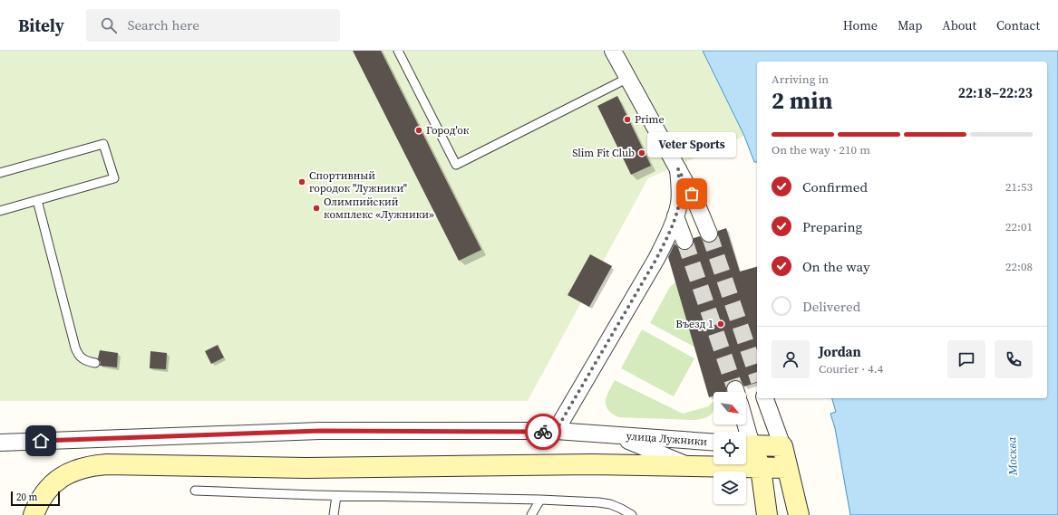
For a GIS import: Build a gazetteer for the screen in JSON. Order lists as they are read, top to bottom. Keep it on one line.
{"streets":{"street":["улица Лужники"]},"water":["Москва"],"places":["Prime","Город'ок","Slim Fit Club","Спортивный городок \"Лужники\"","Veter Sports","Олимпийский комплекс «Лужники»","Въезд 1"],"scale_bar":"20 m","north":"bottom right","page":{"header":"Bitely","search":"Search here","nav":["Home","Map","About","Contact"],"heading":["2 min","Arriving in","22:18–22:23"],"panel":["Jordan","Courier · 4.4"],"bar":"On the way · 210 m","bubble":"Veter Sports","list":[["Confirmed","21:53"],["Preparing","22:01"],["On the way","22:08"],"Delivered"],"scale":"20 m"}}
